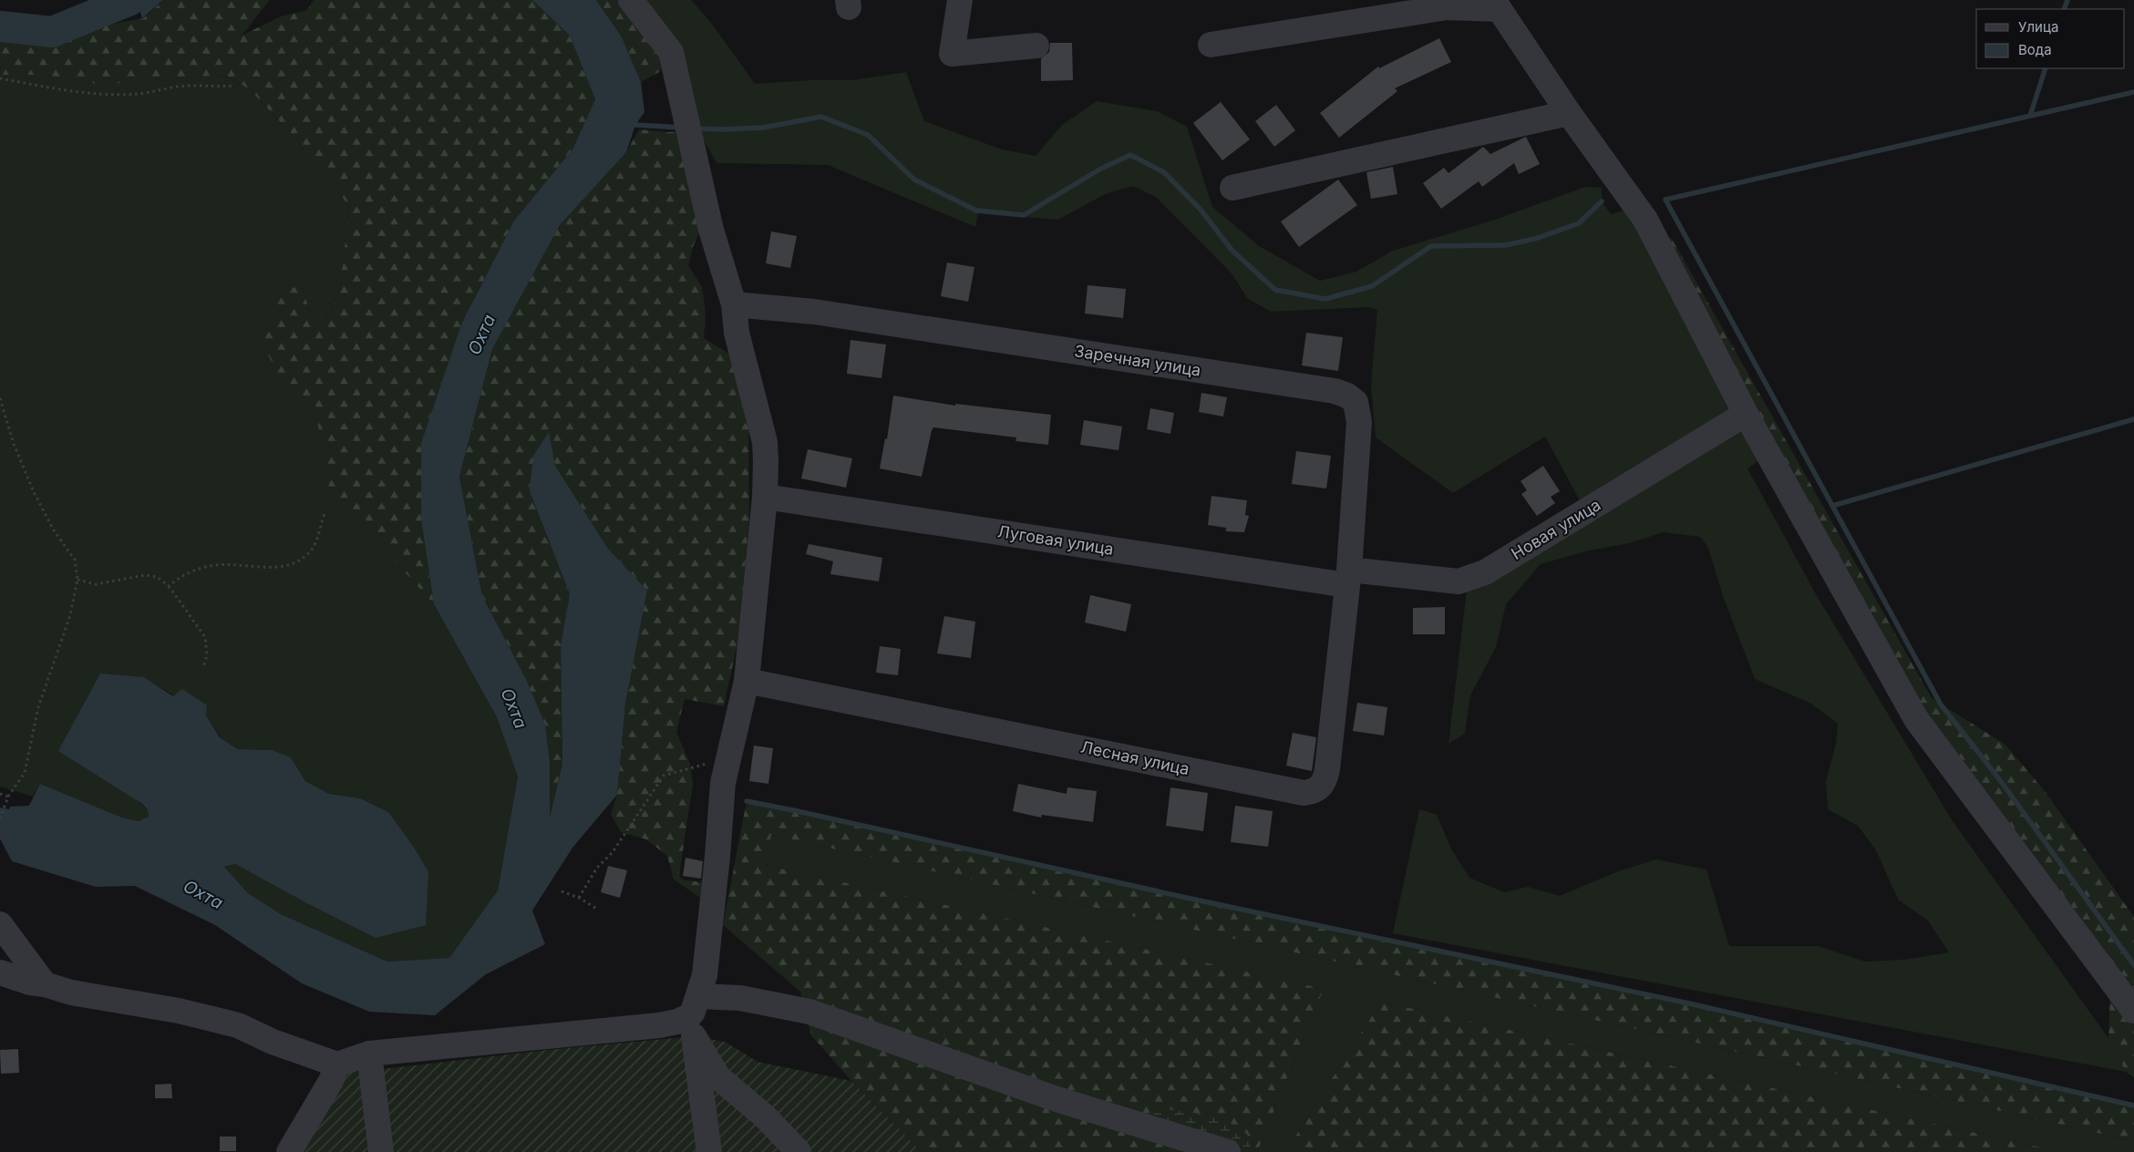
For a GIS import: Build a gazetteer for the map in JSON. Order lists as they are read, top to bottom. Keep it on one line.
{"streets":{"street":["Заречная улица","Новая улица","Луговая улица","Лесная улица"]},"crossings":[["Заречная улица","Новая улица"],["Заречная улица","Луговая улица"],["Заречная улица","Лесная улица"],["Новая улица","Луговая улица"],["Новая улица","Лесная улица"],["Луговая улица","Лесная улица"]],"water":["Охта"],"legend":["Улица","Вода"]}
